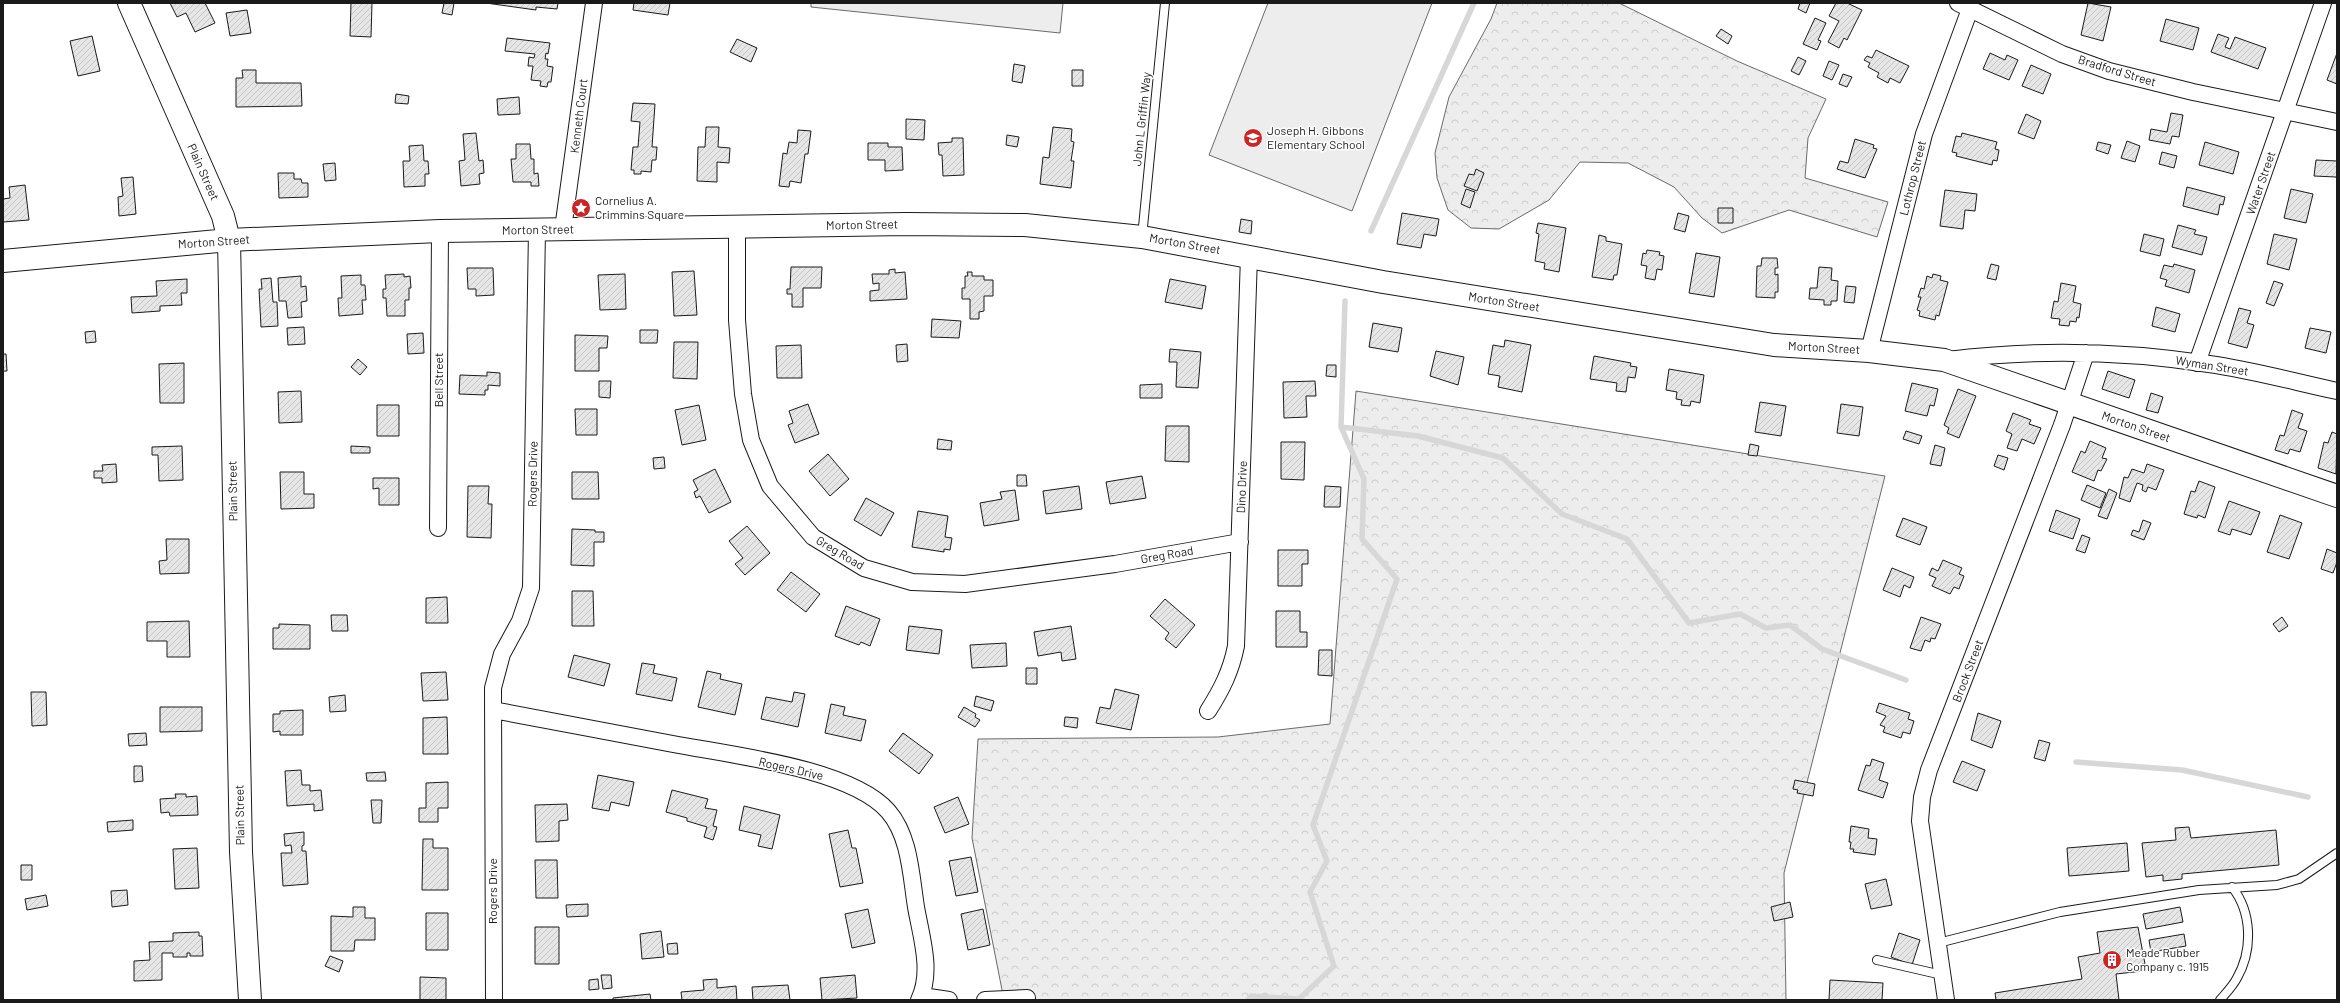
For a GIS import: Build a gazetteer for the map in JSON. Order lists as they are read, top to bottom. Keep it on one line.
{"streets":{"street":["Bradford Street","Kenneth Court","Plain Street","Lothrop Street","Water Street","Morton Street","Wyman Street","Bell Street","Rogers Drive","Dino Drive","Greg Road","Brock Street"],"lane":["John L Griffin Way"]},"crossings":[["Bradford Street","Lothrop Street"],["Bradford Street","Water Street"],["Kenneth Court","Morton Street"],["John L Griffin Way","Morton Street"],["Plain Street","Morton Street"],["Lothrop Street","Morton Street"],["Water Street","Wyman Street"],["Morton Street","Wyman Street"],["Morton Street","Bell Street"],["Morton Street","Rogers Drive"],["Morton Street","Dino Drive"],["Morton Street","Greg Road"],["Morton Street","Brock Street"],["Wyman Street","Brock Street"],["Dino Drive","Greg Road"]],"places":{"school or university":["Joseph H. Gibbons Elementary School"],"place":["Cornelius A. Crimmins Square"],"building":["Meade Rubber Company c. 1915"]}}
